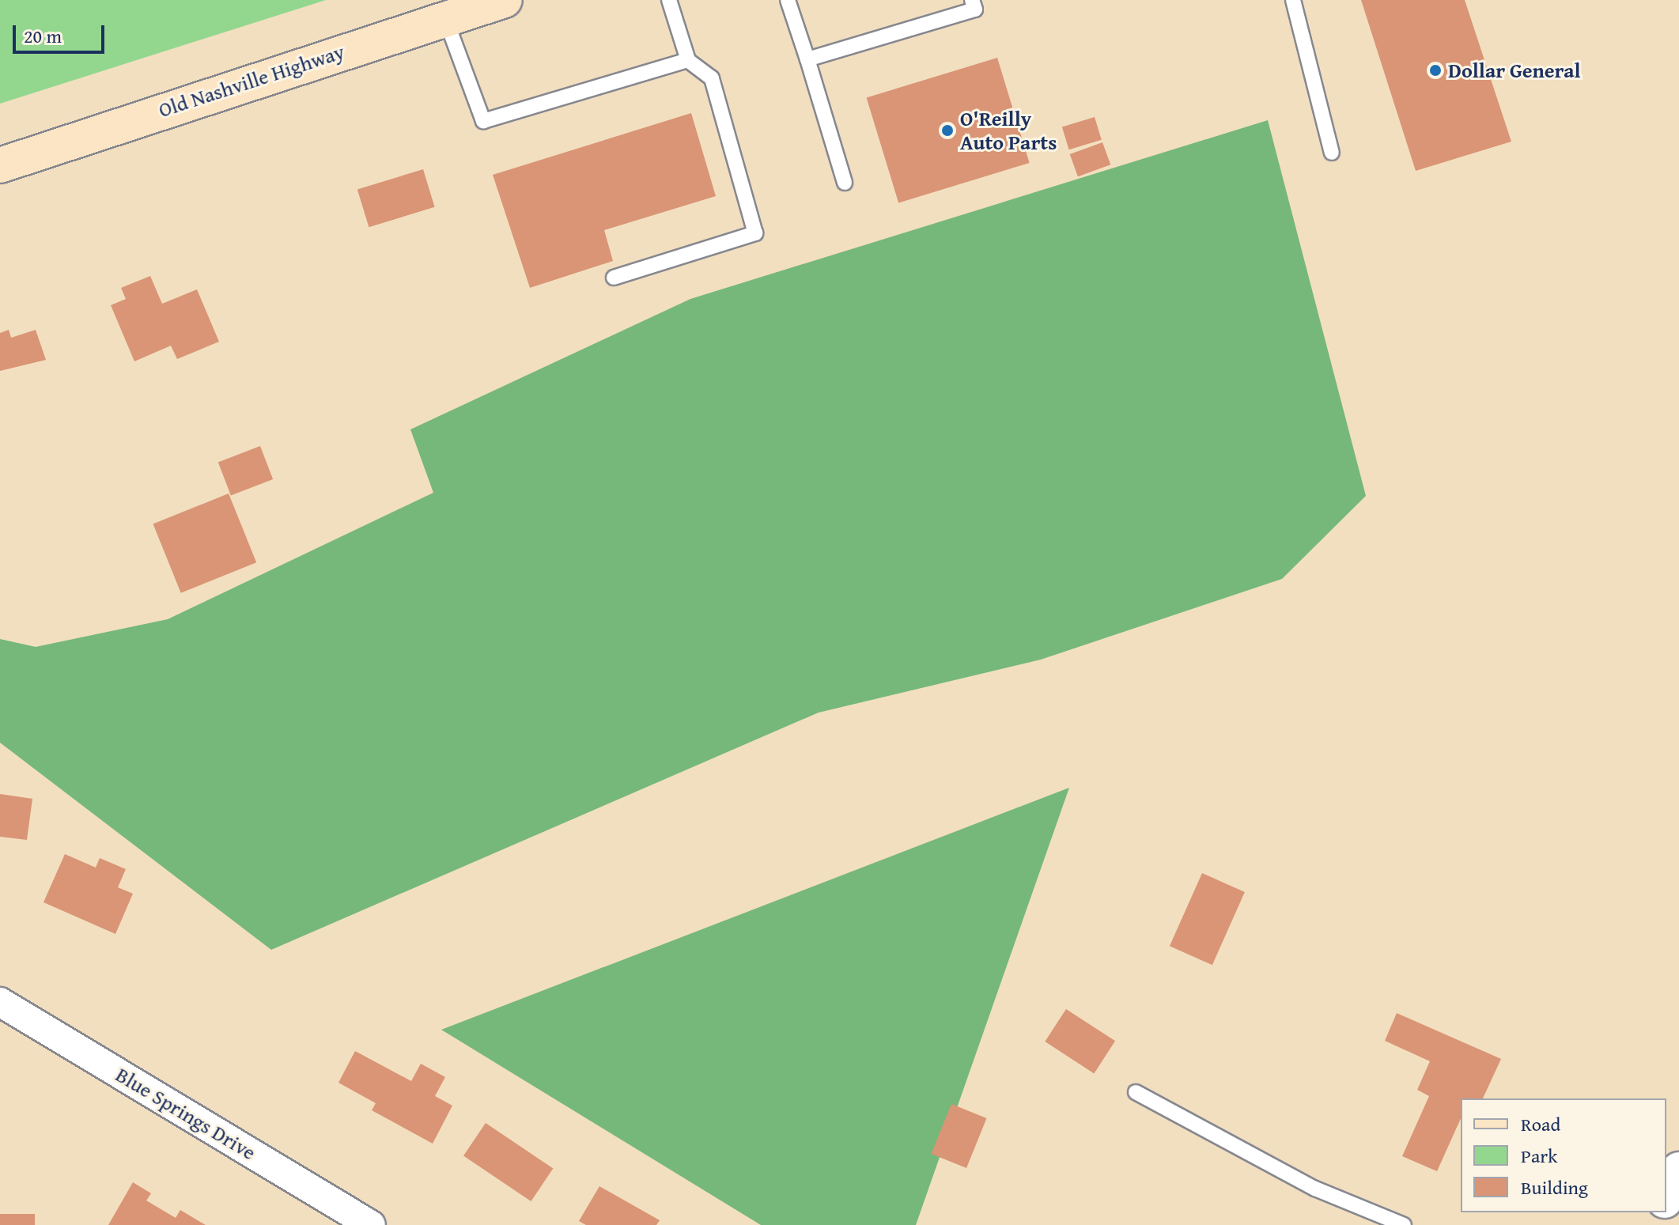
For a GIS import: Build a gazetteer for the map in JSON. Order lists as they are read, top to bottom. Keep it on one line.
{"streets":{"main road":["Old Nashville Highway"],"street":["Blue Springs Drive"]},"places":["Dollar General","O'Reilly Auto Parts"],"legend":["Road","Park","Building"],"scale_bar":"20 m"}
